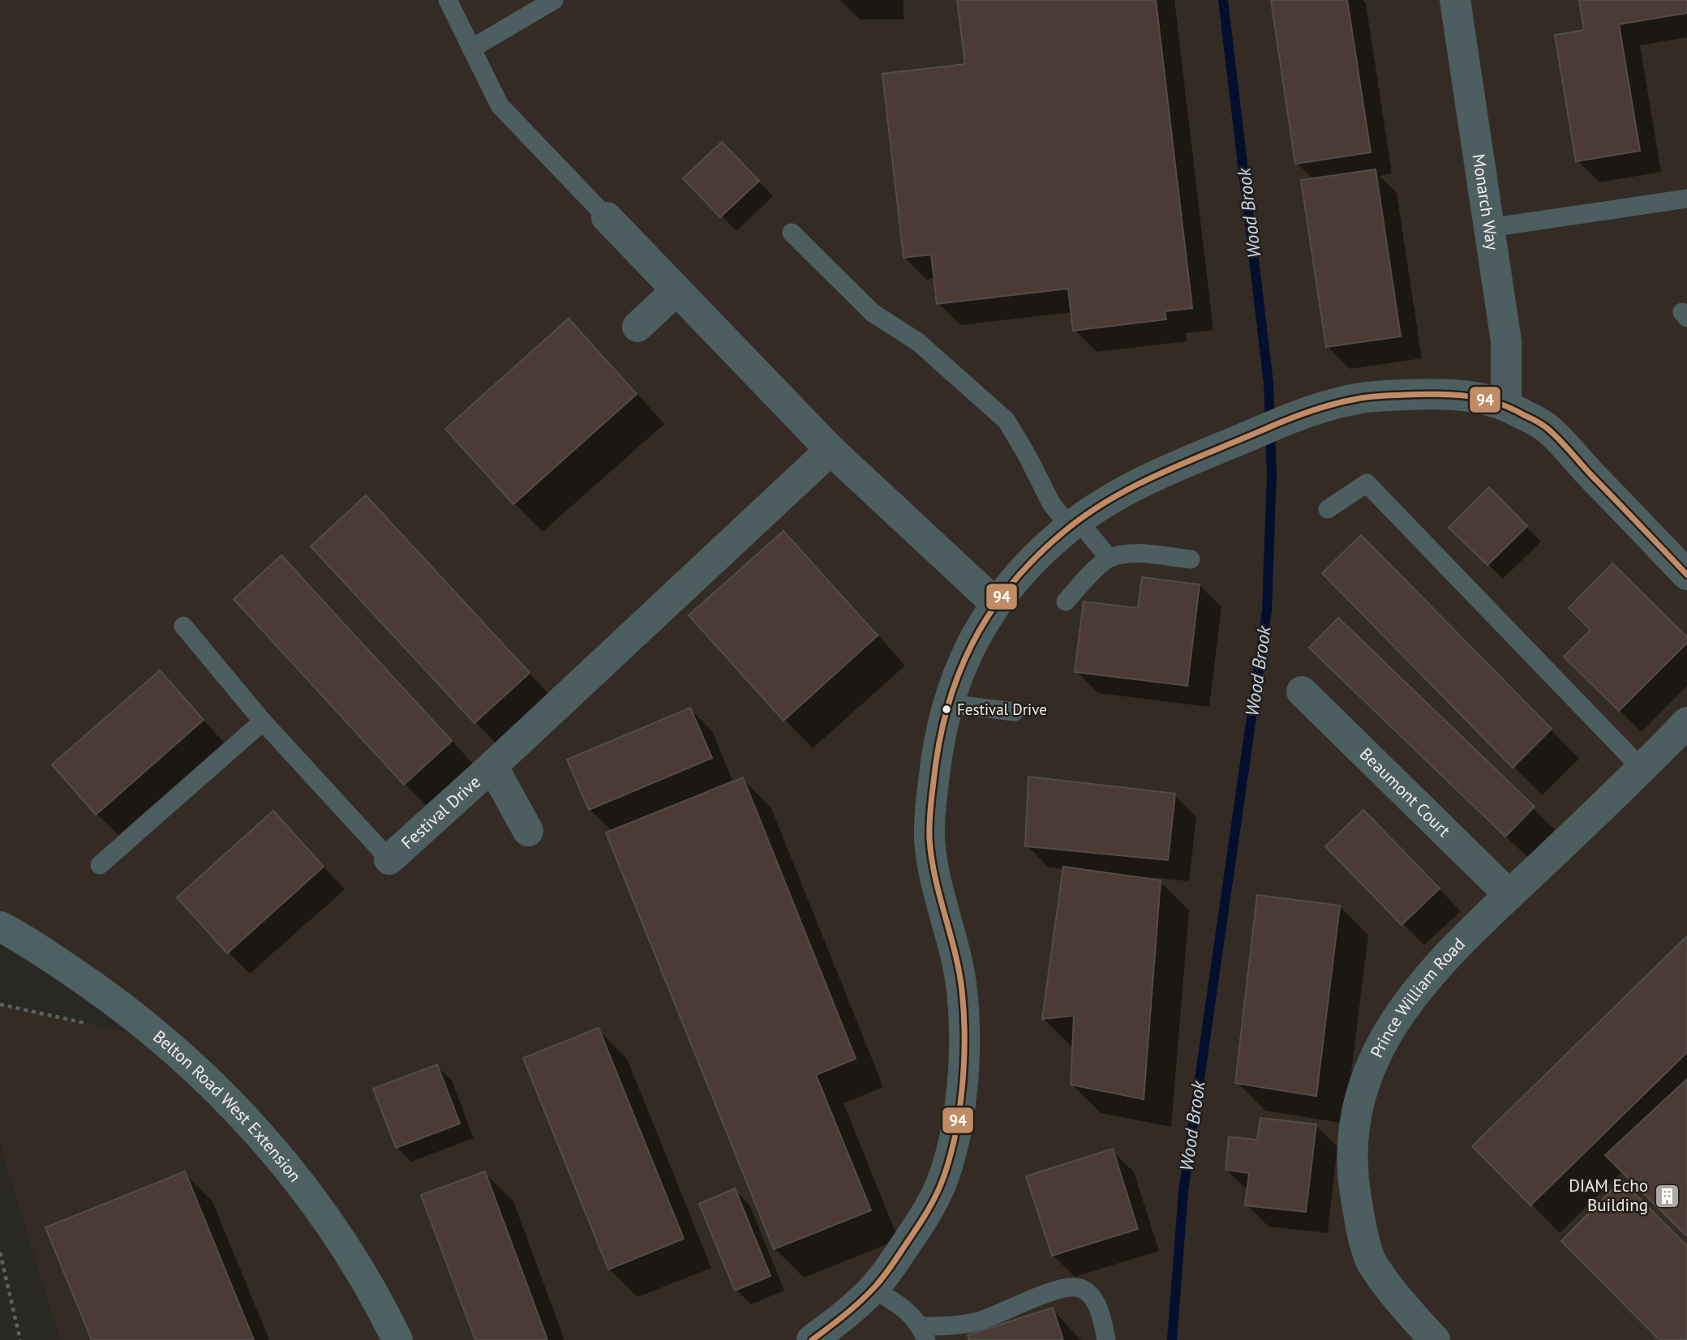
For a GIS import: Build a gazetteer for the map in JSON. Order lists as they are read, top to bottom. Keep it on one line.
{"streets":{"street":["Monarch Way","Beaumont Court","Festival Drive","Prince William Road","Belton Road West Extension"]},"crossings":[["Beaumont Court","Prince William Road"]],"water":["Wood Brook"],"places":{"other":["Festival Drive"],"building":["DIAM Echo Building"]},"lines":["transit line 94"]}
